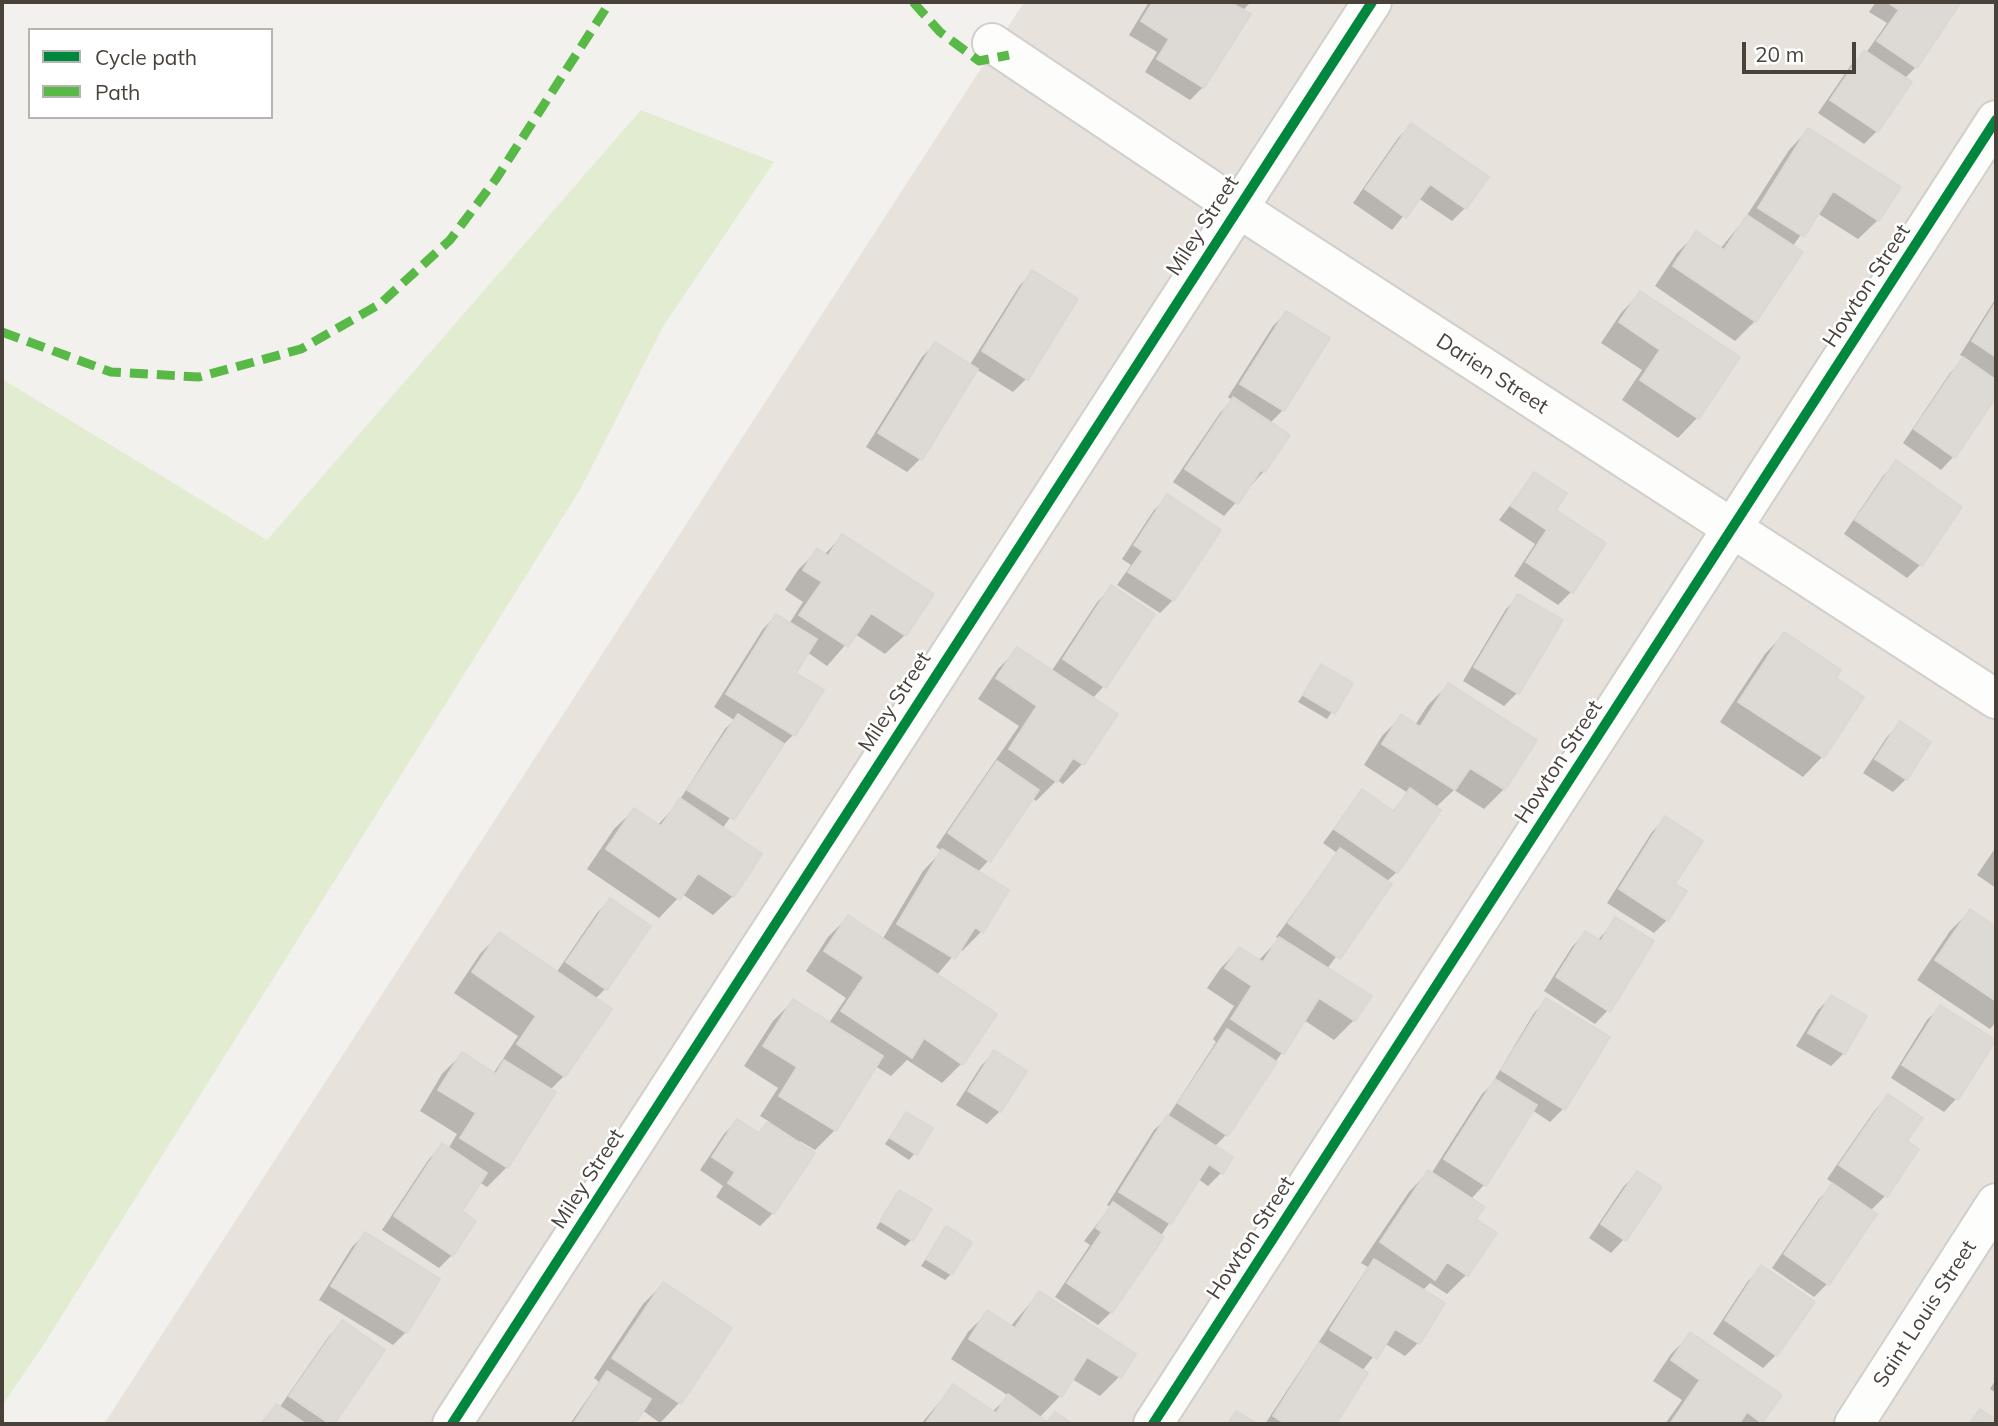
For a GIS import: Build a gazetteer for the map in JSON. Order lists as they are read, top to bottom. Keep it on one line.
{"streets":{"street":["Miley Street","Howton Street","Darien Street","Saint Louis Street"]},"crossings":[["Miley Street","Darien Street"],["Howton Street","Darien Street"]],"legend":["Cycle path","Path"],"scale_bar":"20 m"}
